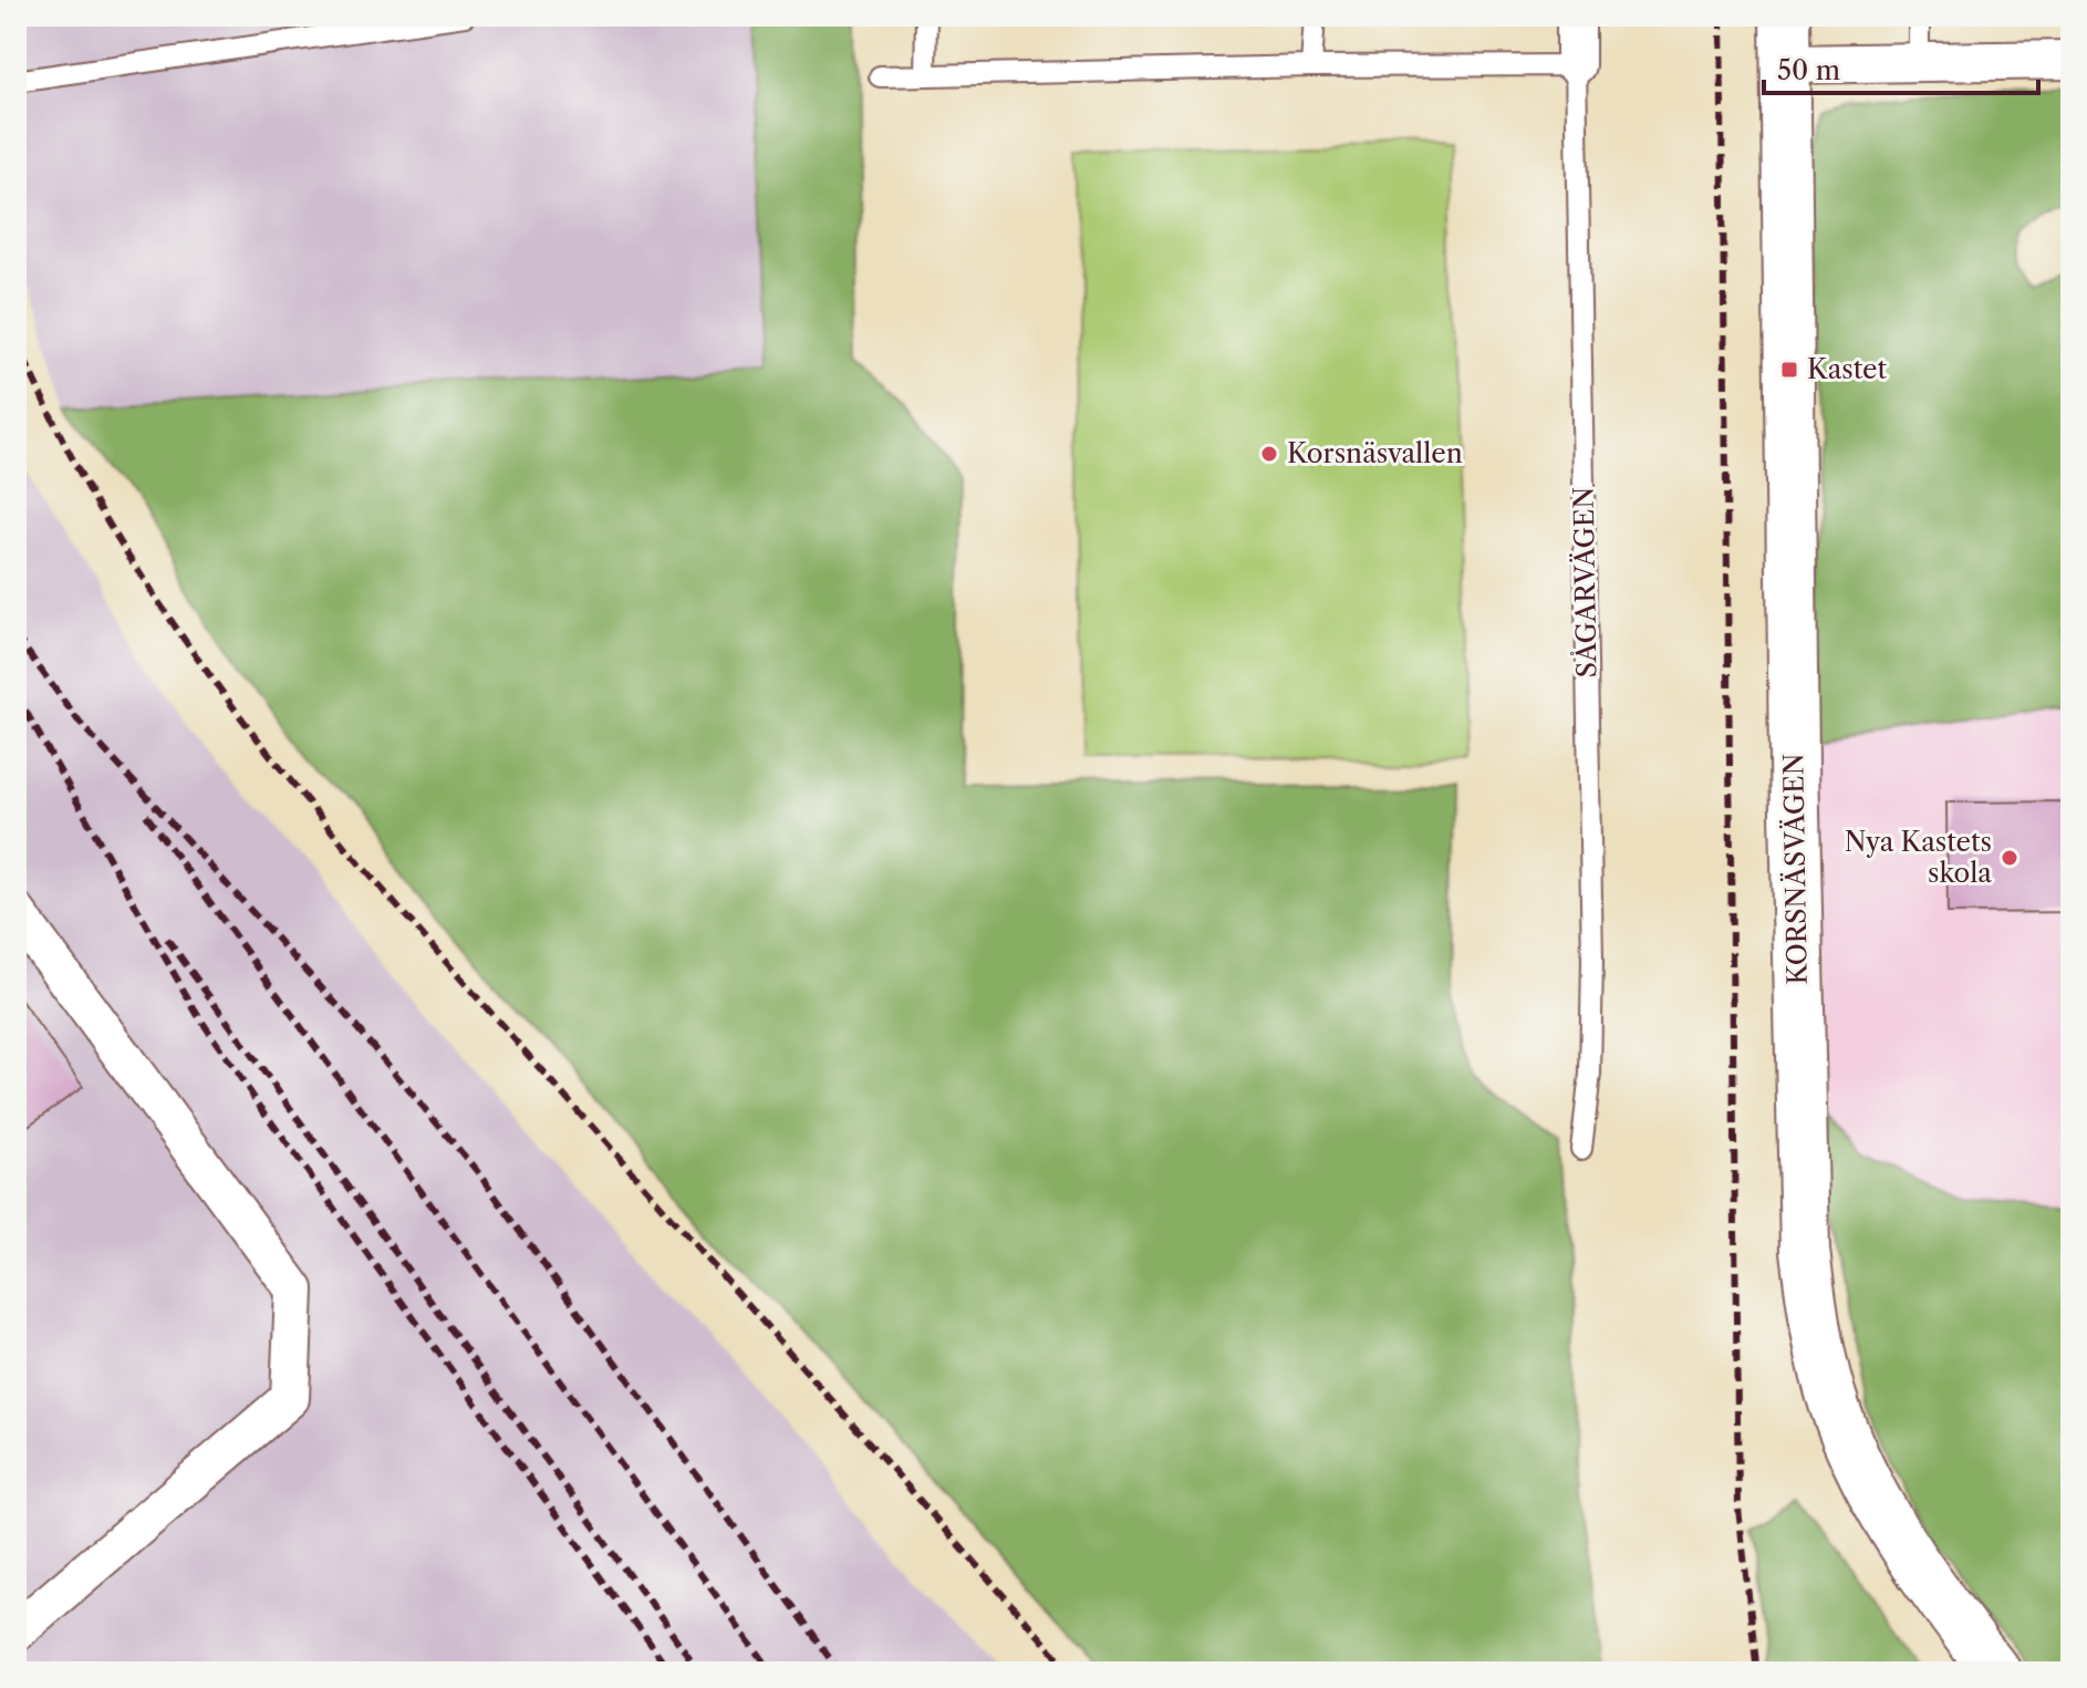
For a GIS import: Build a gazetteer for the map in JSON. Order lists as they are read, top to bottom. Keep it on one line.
{"streets":{"street":["SÅGARVÄGEN","KORSNÄSVÄGEN"]},"places":{"transit":["Kastet"],"other":["Korsnäsvallen","Nya Kastets skola"]},"scale_bar":"50 m"}
